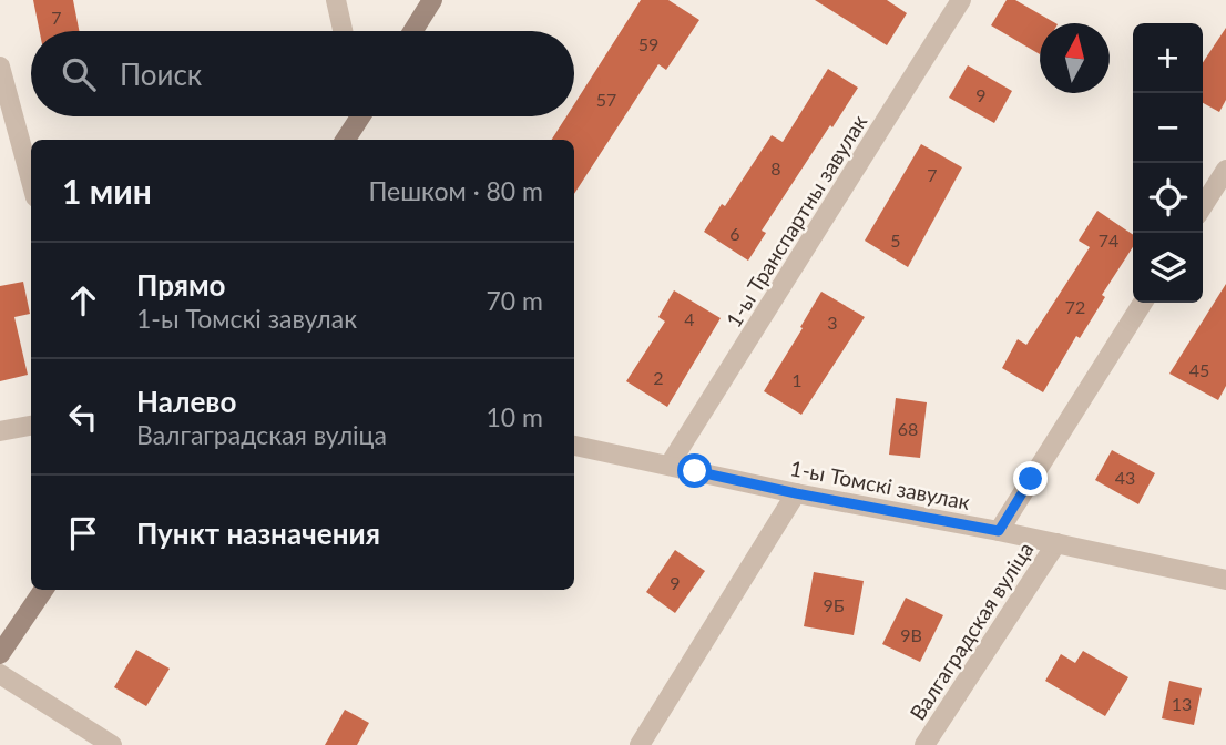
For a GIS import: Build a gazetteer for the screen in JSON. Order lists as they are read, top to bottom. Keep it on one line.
{"streets":{"street":["1-ы Транспартны завулак","1-ы Томскі завулак","Валгаградская вуліца"]},"crossings":[["1-ы Транспартны завулак","1-ы Томскі завулак"],["1-ы Томскі завулак","Валгаградская вуліца"]],"house_numbers":["7","59","9","57","8","7","6","5","74","72","4","3","45","2","1","68","43","9","9Б","9В","13"],"north":"top","page":{"map_buttons":["+","−"],"search":"Поиск","heading":["1 мин","Пешком · 80 m"],"list":[["Прямо","1-ы Томскі завулак","70 m"],["Налево","Валгаградская вуліца","10 m"],"Пункт назначения"]}}
